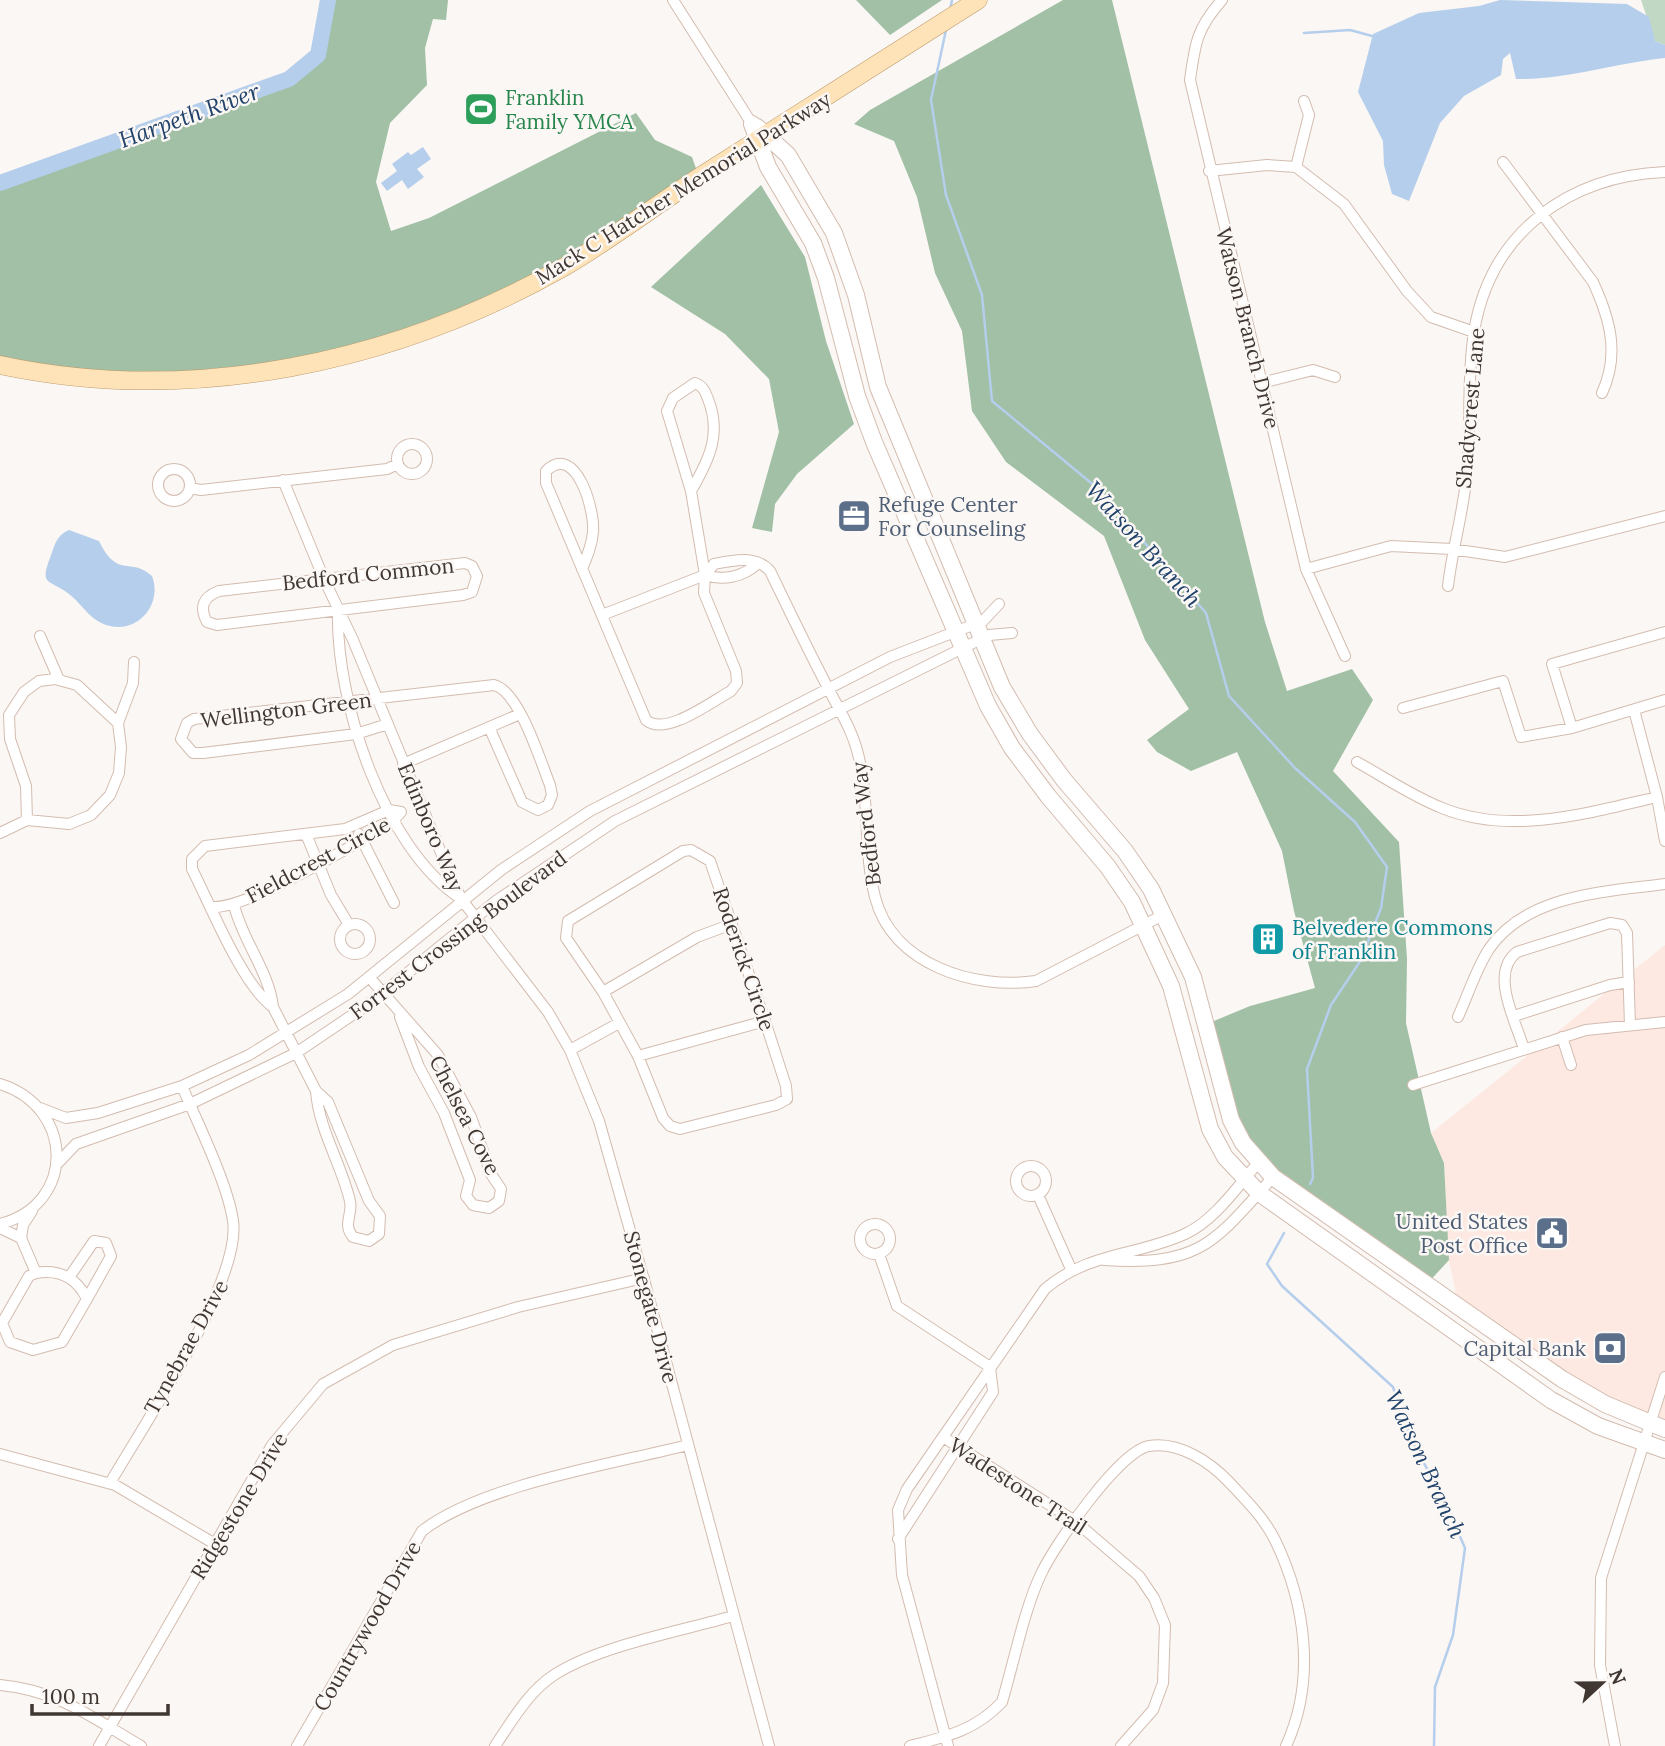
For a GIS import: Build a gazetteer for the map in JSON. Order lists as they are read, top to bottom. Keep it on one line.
{"streets":{"main road":["Mack C Hatcher Memorial Parkway"],"street":["Watson Branch Drive","Shadycrest Lane","Bedford Common","Wellington Green","Bedford Way","Edinboro Way","Fieldcrest Circle","Forrest Crossing Boulevard","Roderick Circle","Chelsea Cove","Stonegate Drive","Tynebrae Drive","Wadestone Trail","Ridgestone Drive","Countrywood Drive"]},"crossings":[["Bedford Common","Edinboro Way"],["Wellington Green","Edinboro Way"],["Bedford Way","Forrest Crossing Boulevard"],["Edinboro Way","Fieldcrest Circle"],["Edinboro Way","Forrest Crossing Boulevard"],["Edinboro Way","Stonegate Drive"],["Fieldcrest Circle","Forrest Crossing Boulevard"],["Forrest Crossing Boulevard","Chelsea Cove"],["Forrest Crossing Boulevard","Stonegate Drive"],["Forrest Crossing Boulevard","Tynebrae Drive"],["Stonegate Drive","Ridgestone Drive"],["Stonegate Drive","Countrywood Drive"]],"water":["Harpeth River","Watson Branch"],"places":{"sports":["Franklin Family YMCA"],"office":["Refuge Center For Counseling"],"building":["Belvedere Commons of Franklin"],"public building":["United States Post Office"],"bank":["Capital Bank"]},"scale_bar":"100 m","north":"right"}
